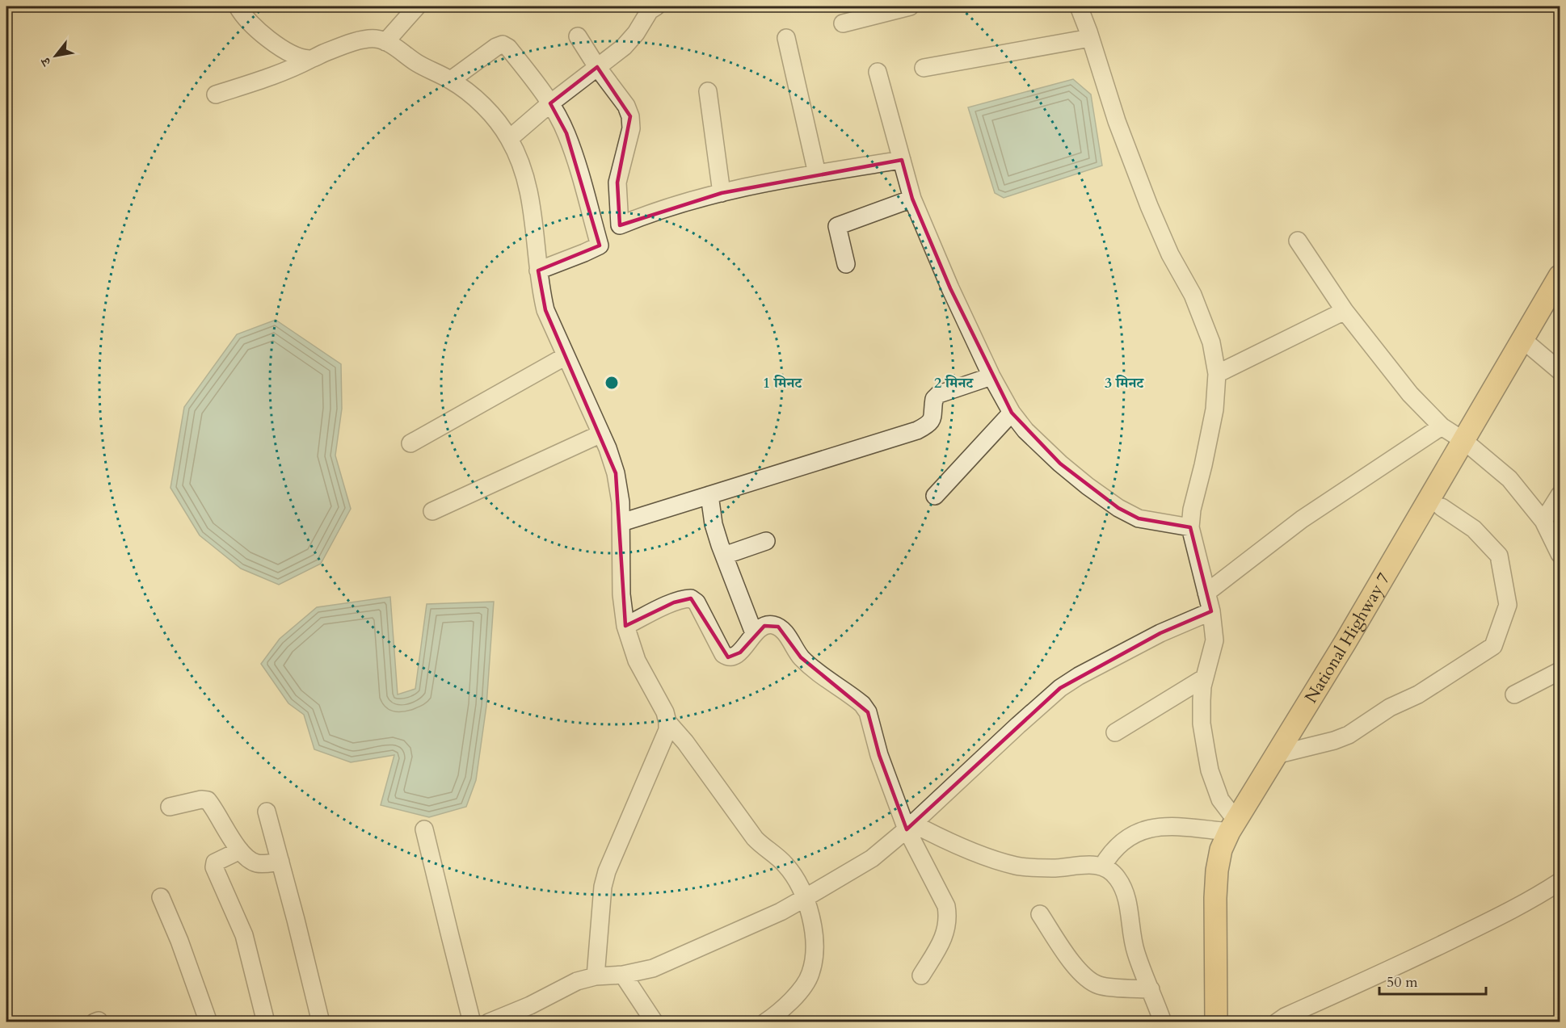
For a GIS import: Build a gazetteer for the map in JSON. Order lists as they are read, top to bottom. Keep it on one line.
{"streets":{"main road":["National Highway 7"]},"scale_bar":"50 m","north":"bottom left","rings":["1 मिनट","2 मिनट","3 मिनट"]}
